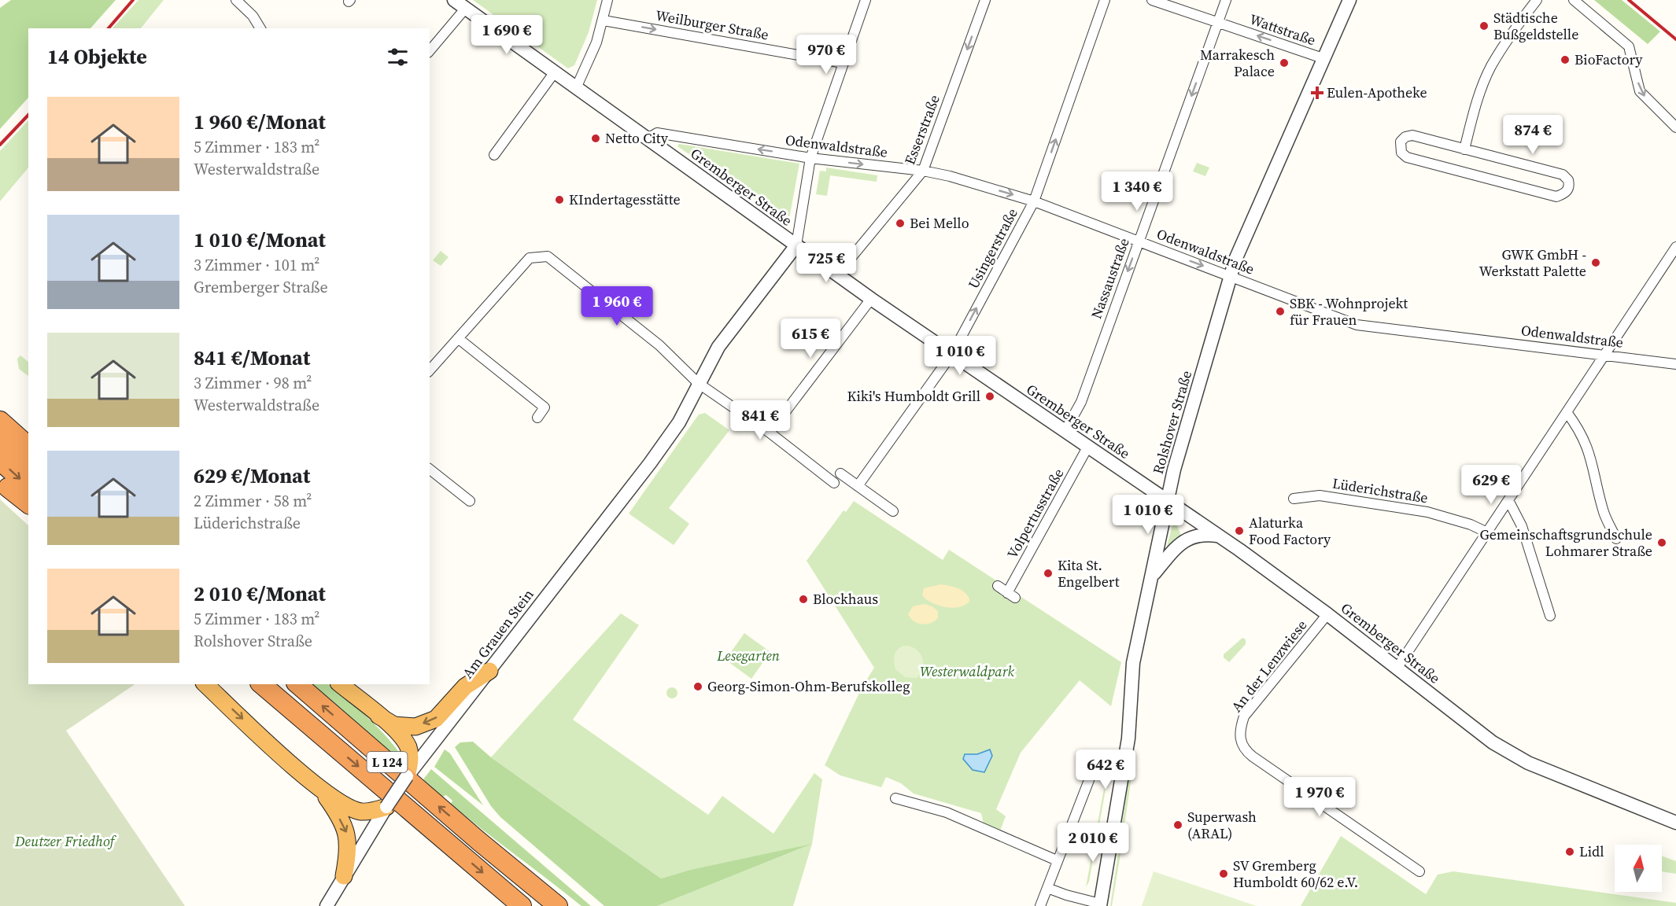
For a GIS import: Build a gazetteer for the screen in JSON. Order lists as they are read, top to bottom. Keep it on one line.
{"streets":{"highway":["L 124"],"street":["Weilburger Straße","Wattstraße","Esserstraße","Odenwaldstraße","Gremberger Straße","Usingerstraße","Nassaustraße","Rolshover Straße","Lüderichstraße","Volpertusstraße","Am Grauen Stein","An der Lenzwiese"]},"crossings":[["Wattstraße","Nassaustraße"],["Wattstraße","Rolshover Straße"],["Esserstraße","Odenwaldstraße"],["Esserstraße","Gremberger Straße"],["Odenwaldstraße","Gremberger Straße"],["Odenwaldstraße","Usingerstraße"],["Odenwaldstraße","Nassaustraße"],["Odenwaldstraße","Rolshover Straße"],["Gremberger Straße","Usingerstraße"],["Gremberger Straße","Nassaustraße"],["Gremberger Straße","Rolshover Straße"],["Gremberger Straße","Volpertusstraße"],["Gremberger Straße","Am Grauen Stein"],["Gremberger Straße","An der Lenzwiese"]],"one_way":["Weilburger Straße","Wattstraße","Esserstraße","Usingerstraße","Nassaustraße"],"parks":["Lesegarten","Westerwaldpark","Deutzer Friedhof"],"places":{"other":["Städtische Bußgeldstelle","BioFactory","Marrakesch Palace","Netto City","KIndertagesstätte","Bei Mello","GWK GmbH - Werkstatt Palette","SBK - Wohnprojekt für Frauen","Kiki's Humboldt Grill","Alaturka Food Factory","Gemeinschaftsgrundschule Lohmarer Straße","Kita St. Engelbert","Blockhaus","Georg-Simon-Ohm-Berufskolleg","Superwash (ARAL)","Lidl","SV Gremberg Humboldt 60/62 e.V."],"health":["Eulen-Apotheke"]},"north":"top","page":{"price":["1 690 €","970 €","874 €","1 340 €","725 €","1 960 €","615 €","1 010 €","841 €","629 €","1 010 €","642 €","1 970 €","2 010 €"],"heading":"14 Objekte","list":[{"name":"1 960 €/Monat","note":"5 Zimmer · 183 m² · Westerwaldstraße"},{"name":"1 010 €/Monat","note":"3 Zimmer · 101 m² · Gremberger Straße"},{"name":"841 €/Monat","note":"3 Zimmer · 98 m² · Westerwaldstraße"},{"name":"629 €/Monat","note":"2 Zimmer · 58 m² · Lüderichstraße"},{"name":"2 010 €/Monat","note":"5 Zimmer · 183 m² · Rolshover Straße"}]}}
